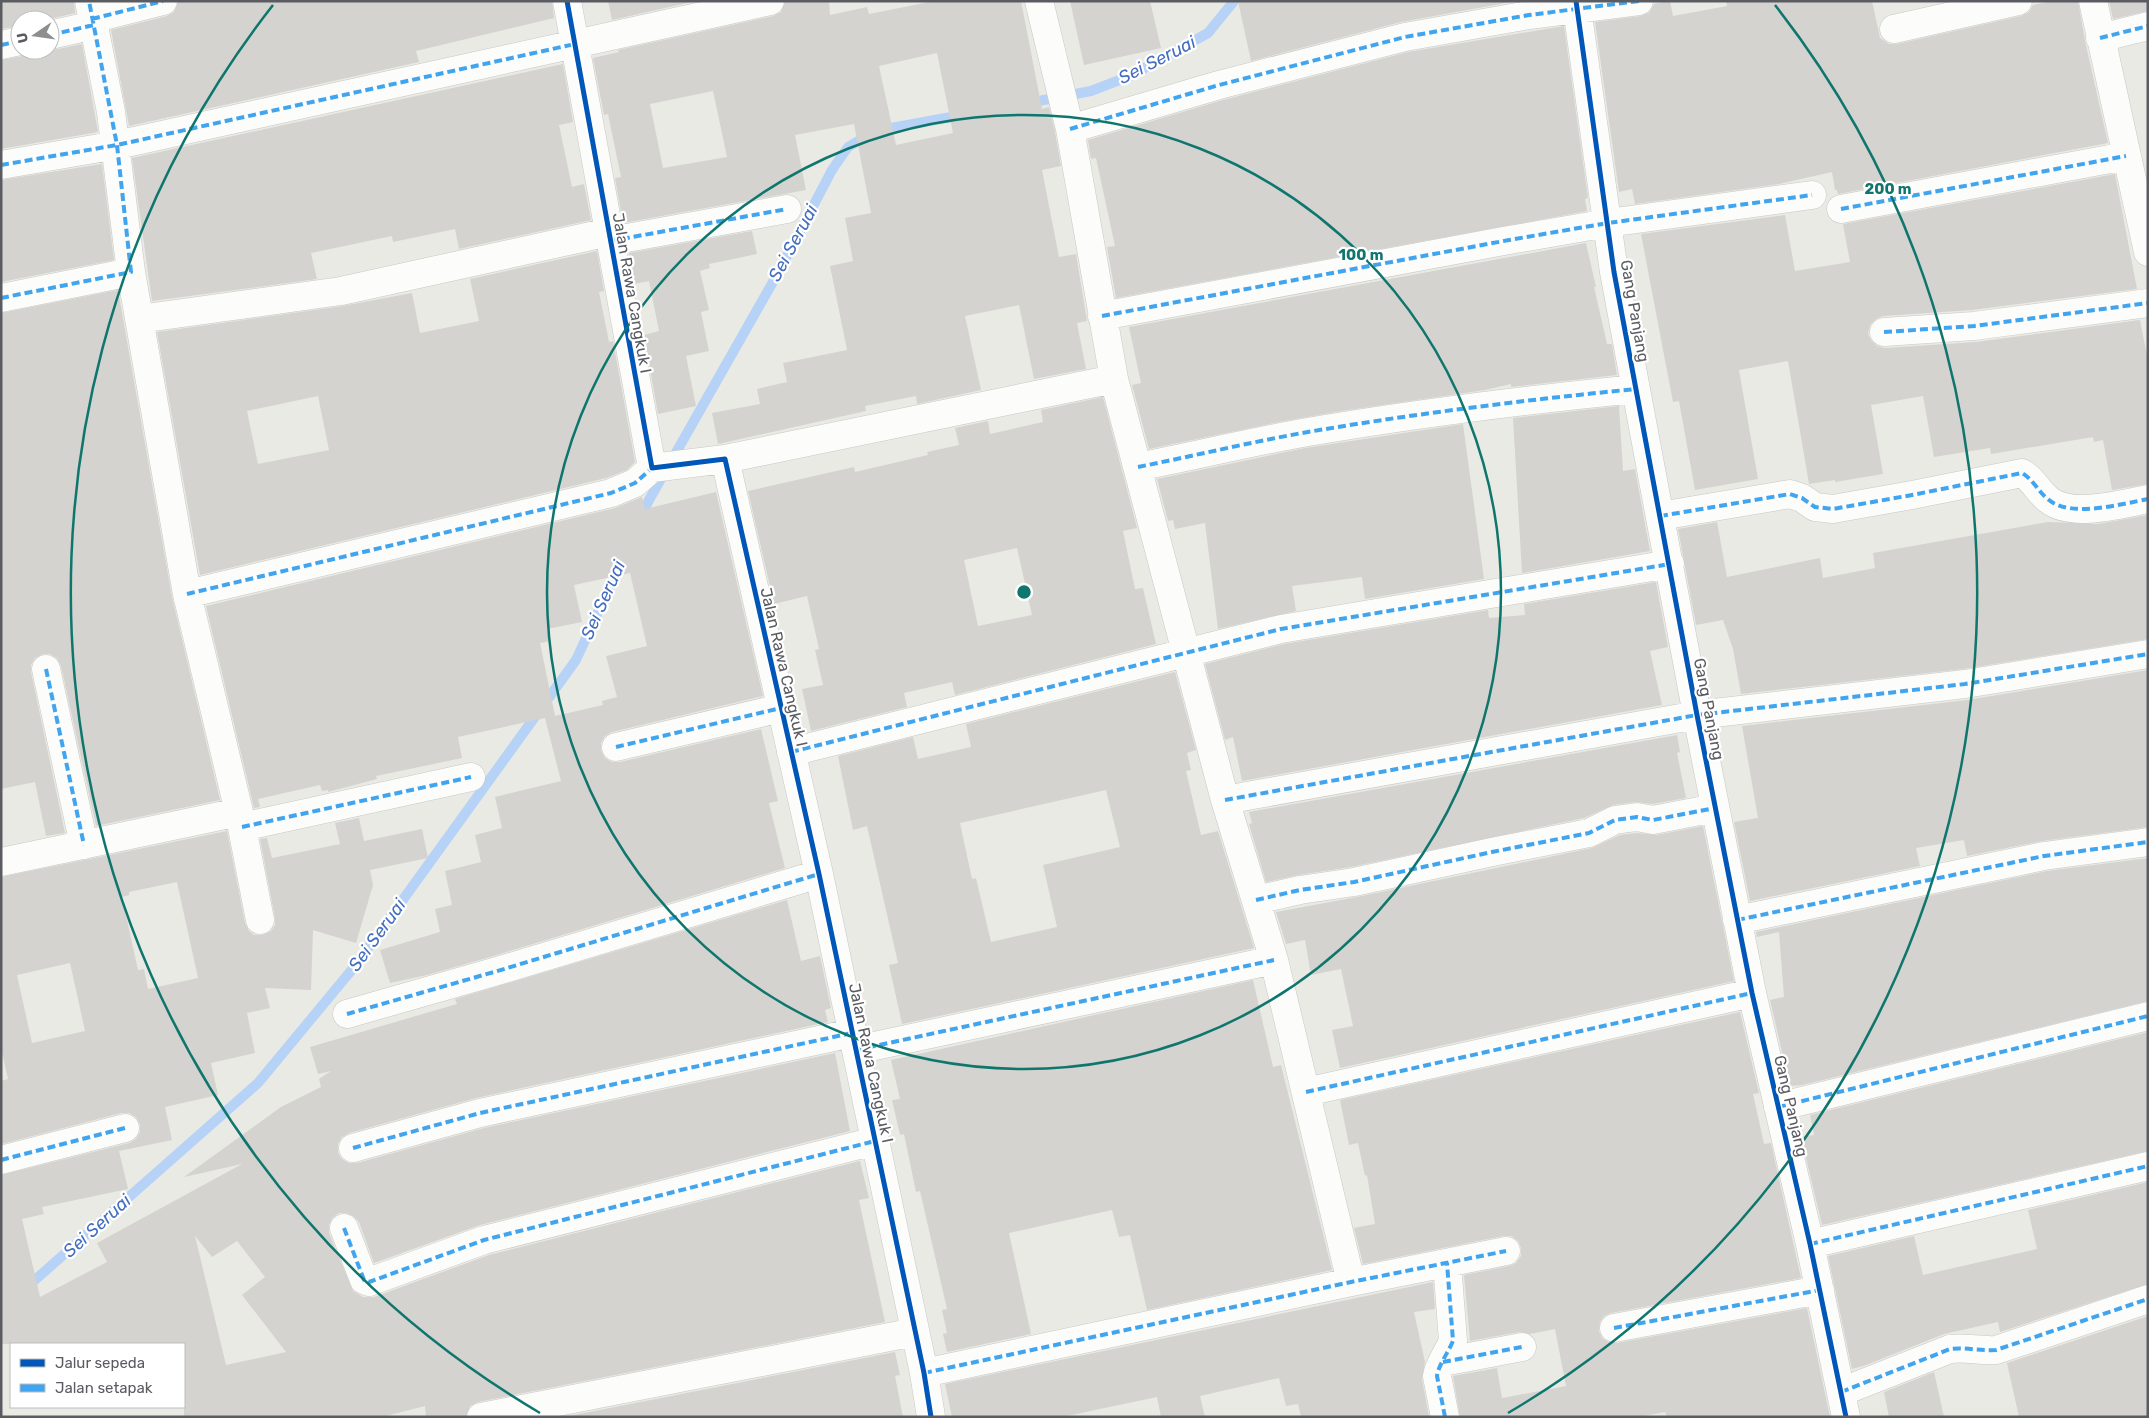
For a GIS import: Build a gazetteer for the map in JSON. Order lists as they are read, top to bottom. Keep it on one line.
{"streets":{"street":["Jalan Rawa Cangkuk I","Gang Panjang"]},"water":["Sei Seruai"],"legend":["Jalur sepeda","Jalan setapak"],"north":"left","rings":["200 m","100 m"]}
